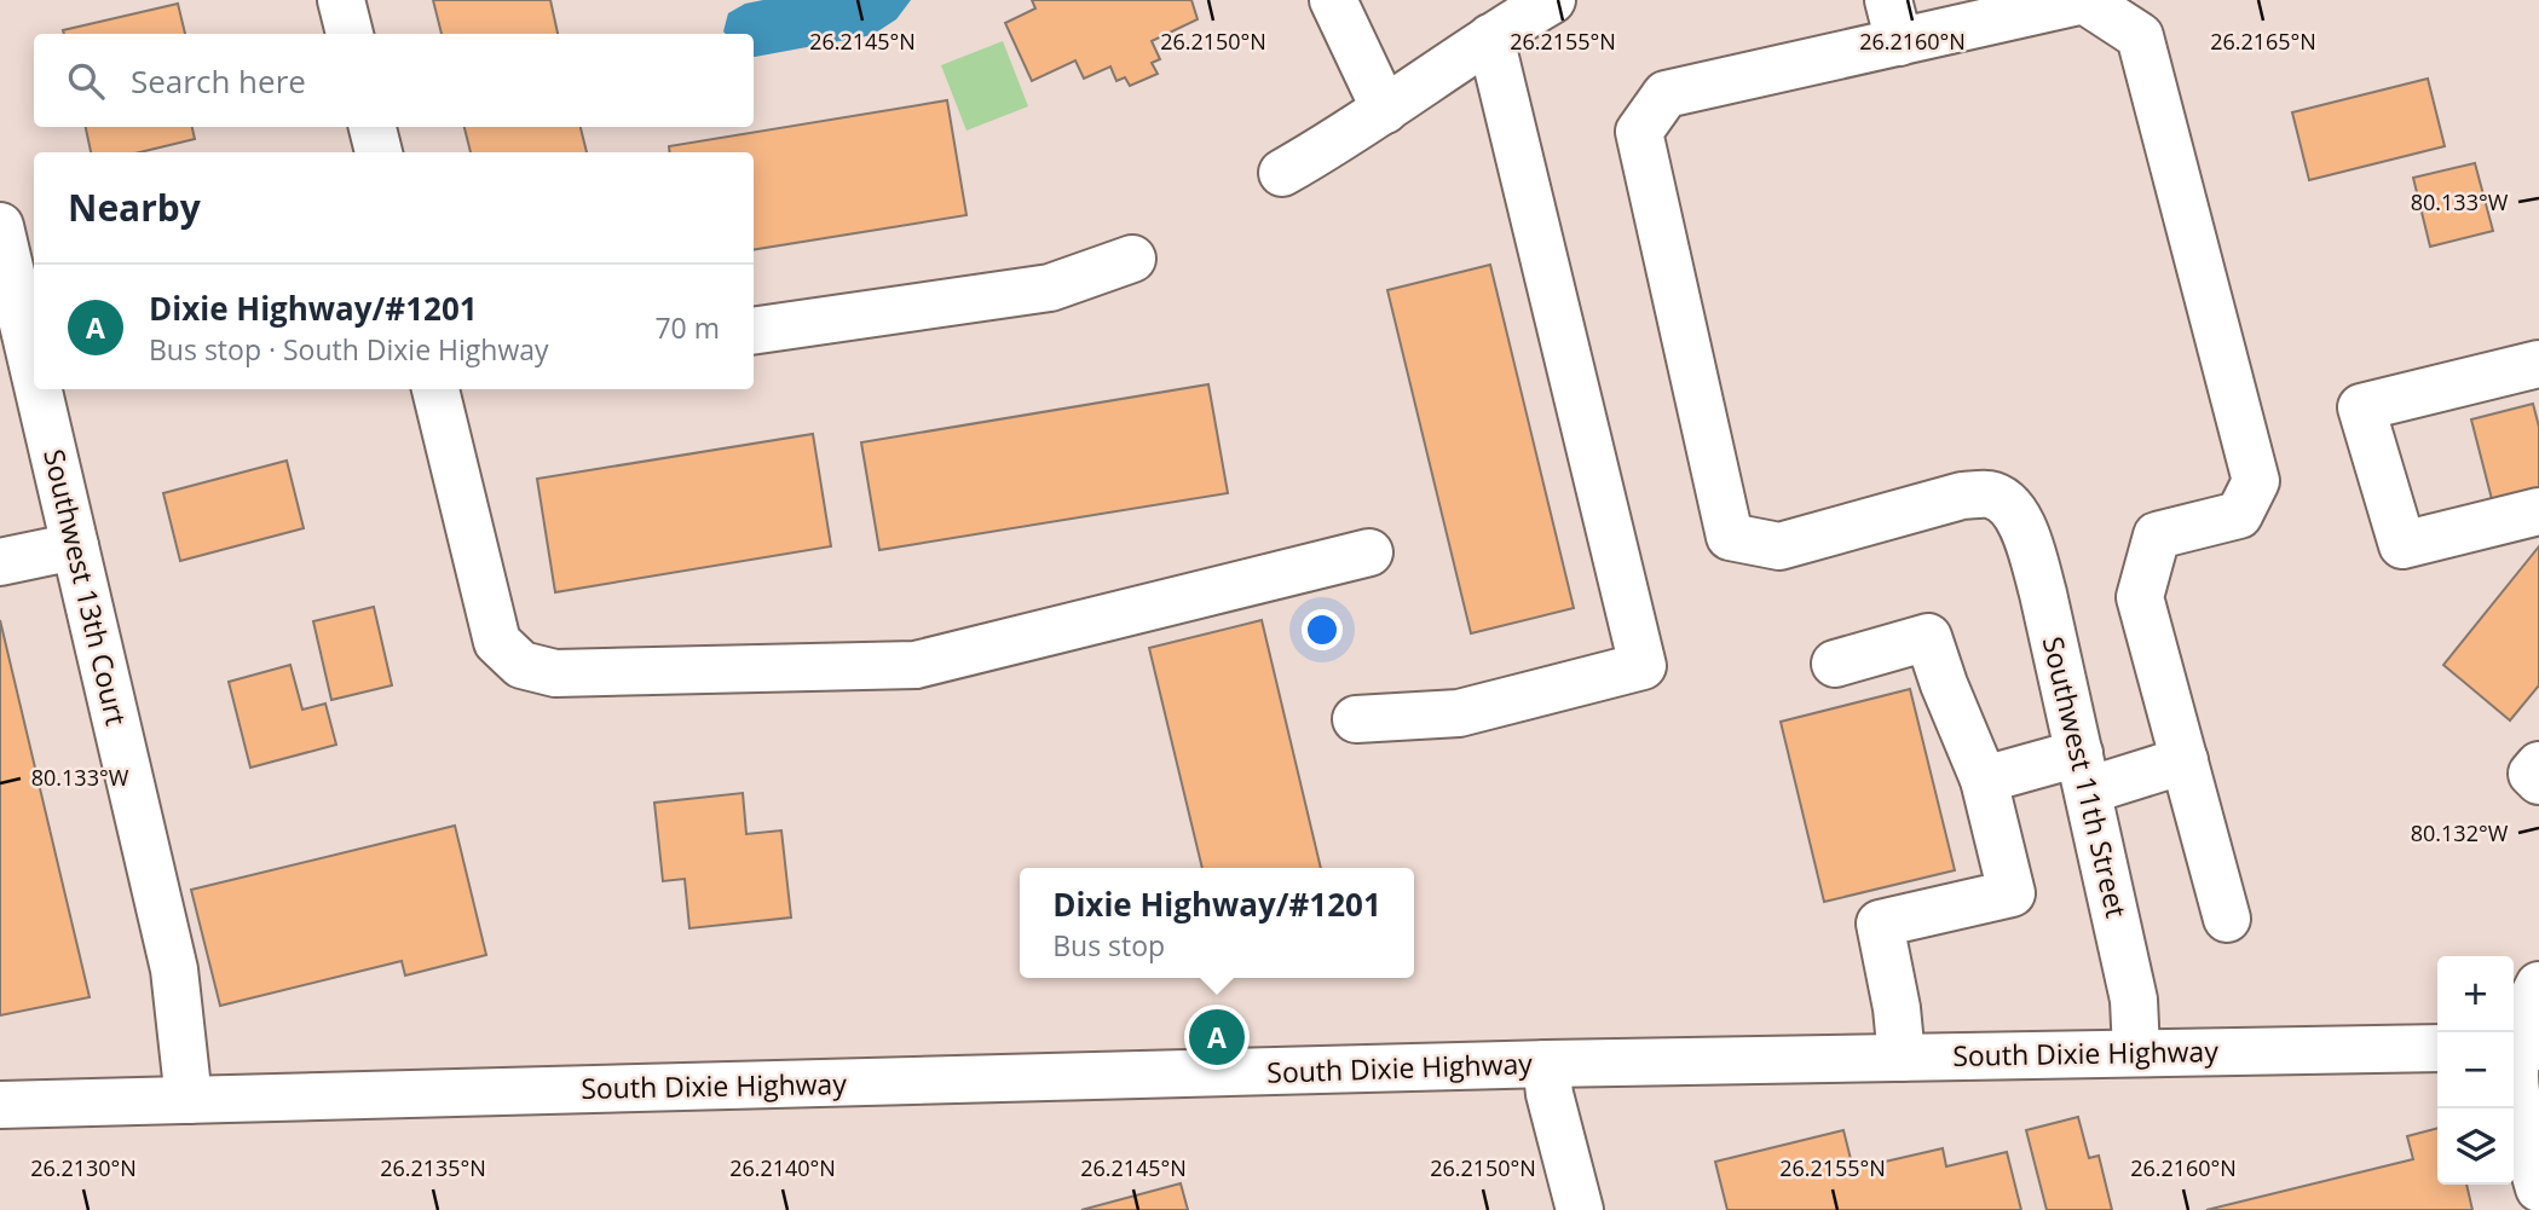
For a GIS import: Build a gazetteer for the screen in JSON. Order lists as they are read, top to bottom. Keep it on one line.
{"streets":{"main road":["Southwest 13th Court","Southwest 11th Street","South Dixie Highway"]},"crossings":[["Southwest 13th Court","South Dixie Highway"],["Southwest 11th Street","South Dixie Highway"]],"page":{"search":"Search here","heading":"Nearby","list":[{"mark":"A","name":"Dixie Highway/#1201","note":"Bus stop · South Dixie Highway","value":"70 m"}],"popup":["Dixie Highway/#1201","Bus stop"],"map_buttons":["+","−"],"pins":"A"},"coordinates":["26.2145°N","26.2150°N","26.2155°N","26.2160°N","26.2165°N","80.133°W","80.132°W","26.2130°N","26.2135°N","26.2140°N"]}
